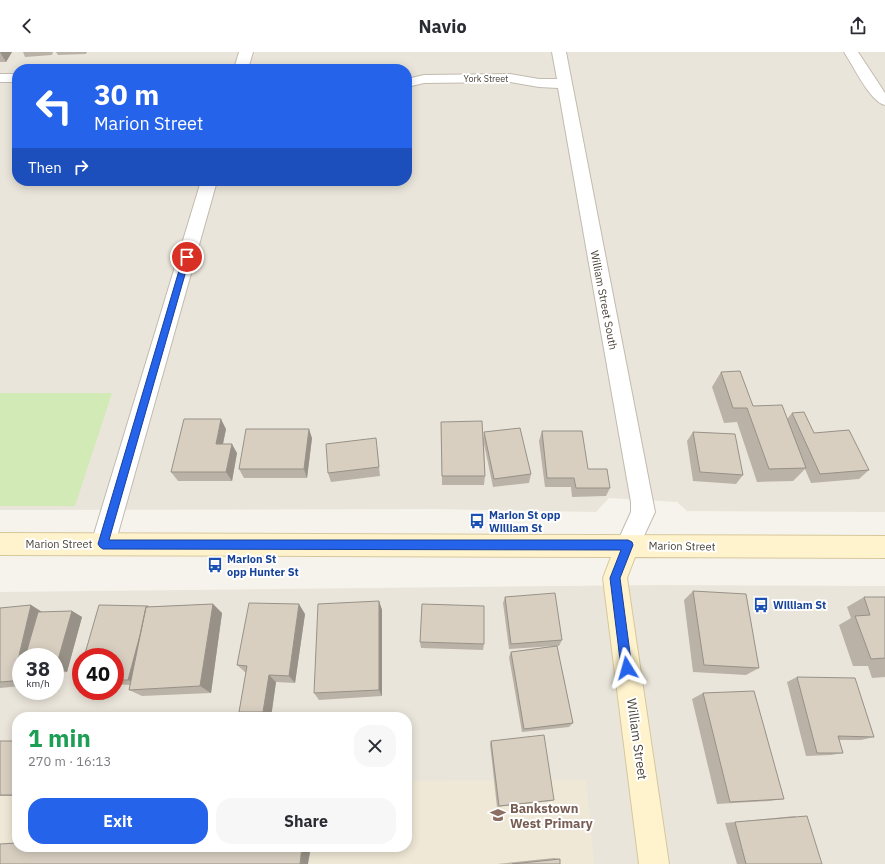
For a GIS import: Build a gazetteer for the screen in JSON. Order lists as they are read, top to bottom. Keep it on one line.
{"streets":{"main road":["Marion Street","William Street"],"street":["York Street","William Street South"]},"crossings":[["York Street","William Street South"],["William Street South","Marion Street"],["William Street South","William Street"],["Marion Street","William Street"]],"places":{"bus stop":["Marion St opp William St","Marion St opp Hunter St","William St"],"school or university":["Bankstown West Primary"]},"page":{"header":"Navio","turn":["30 m","Marion Street"],"then":"Then","speed":"38 km/h","limit":"40","heading":["1 min","270 m · 16:13"],"buttons":["Exit","Share"]}}
